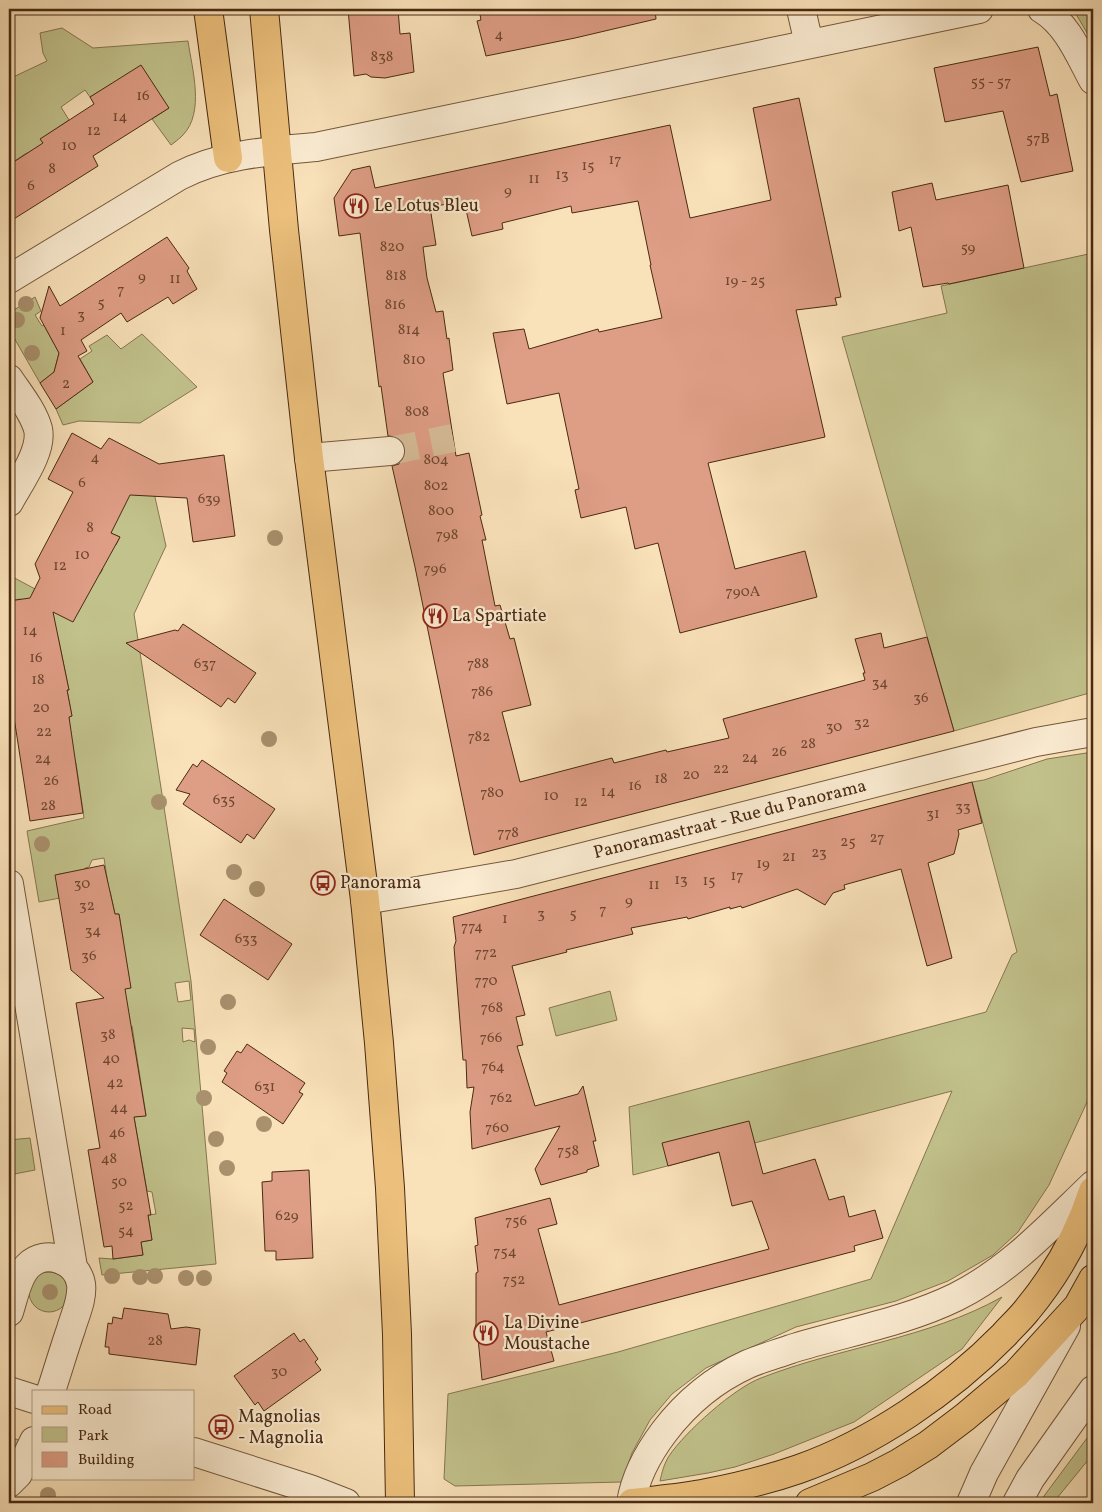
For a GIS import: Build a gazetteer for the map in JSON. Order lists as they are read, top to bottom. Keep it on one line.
{"streets":{"street":["Panoramastraat - Rue du Panorama"]},"places":{"restaurant":["Le Lotus Bleu","La Spartiate","La Divine Moustache"],"bus stop":["Panorama","Magnolias - Magnolia"]},"house_numbers":["4","838","55 - 57","16","14","12","57B","10","17","15","8","13","11","6","9","820","59","818","9","11","19 - 25","7","5","816","3","814","1","810","2","808","4","804","6","802","639","800","8","798","10","12","796","790A","14","16","637","788","18","34","786","36","20","32","30","22","782","28","26","24","24","22","20","18","26","16","14","780","10","635","12","28","33","31","778","27","25","23","21","19","17","13","15","30","11","9","32","7","3","5","1","774","34","633","772","36","770","768","38","766","40","764","42","631","762","44","760","46","758","48","50","52","629","756","54","754","752","28","30"],"legend":["Road","Park","Building"]}
